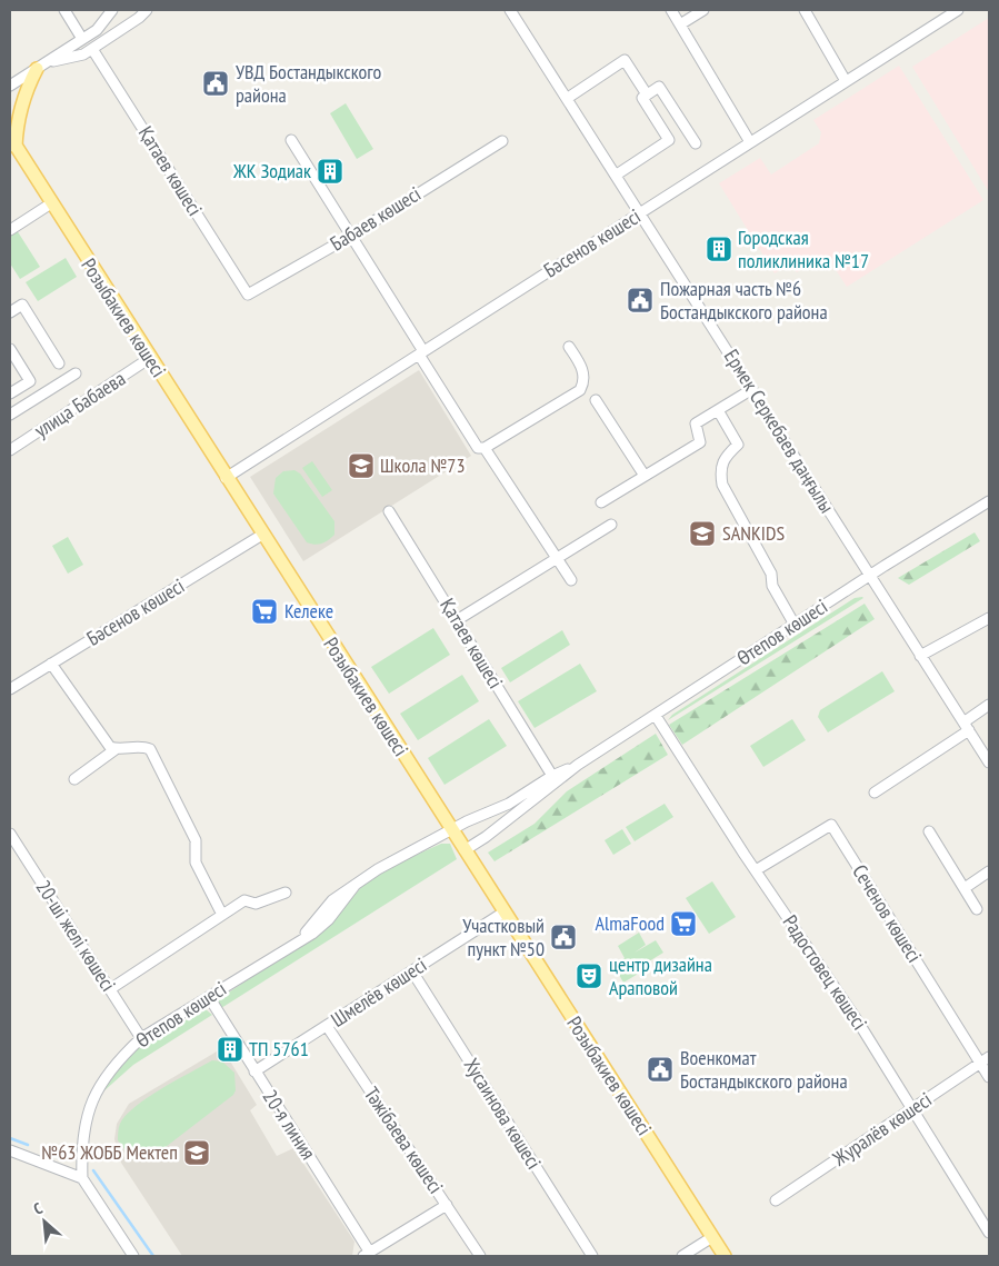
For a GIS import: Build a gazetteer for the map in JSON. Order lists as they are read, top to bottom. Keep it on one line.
{"streets":{"main road":["Розыбакиев көшесі"],"street":["Қатаев көшесі","Бабаев көшесі","Бәсенов көшесі","улица Бабаева","Ермек Серкебаев даңғылы","Өтепов көшесі","Сеченов көшесі","20-ші желі көшесі","Радостовец көшесі","Шмелёв көшесі","Хусаинова көшесі","20-я линия","Журалёв көшесі","Тәжібаева көшесі"]},"crossings":[["Қатаев көшесі","Бабаев көшесі"],["Қатаев көшесі","Өтепов көшесі"],["Бәсенов көшесі","Розыбакиев көшесі"],["Бәсенов көшесі","Ермек Серкебаев даңғылы"],["Розыбакиев көшесі","улица Бабаева"],["Розыбакиев көшесі","Өтепов көшесі"],["Розыбакиев көшесі","Шмелёв көшесі"],["Ермек Серкебаев даңғылы","Өтепов көшесі"],["Өтепов көшесі","20-ші желі көшесі"],["Өтепов көшесі","Радостовец көшесі"],["Өтепов көшесі","20-я линия"],["Сеченов көшесі","Радостовец көшесі"],["Сеченов көшесі","Журалёв көшесі"],["Радостовец көшесі","Журалёв көшесі"],["Шмелёв көшесі","Хусаинова көшесі"],["Шмелёв көшесі","20-я линия"],["Шмелёв көшесі","Тәжібаева көшесі"]],"places":{"public building":["УВД Бостандыкского района","Пожарная часть №6 Бостандыкского района","Участковый пункт №50","Военкомат Бостандыкского района"],"building":["ЖК Зодиак","Городская поликлиника №17","ТП 5761"],"school or university":["Школа №73","SANKIDS","№63 ЖОББ Мектеп"],"supermarket":["Келеке","AlmaFood"],"theatre":["центр дизайна Араповой"]},"north":"top left"}
